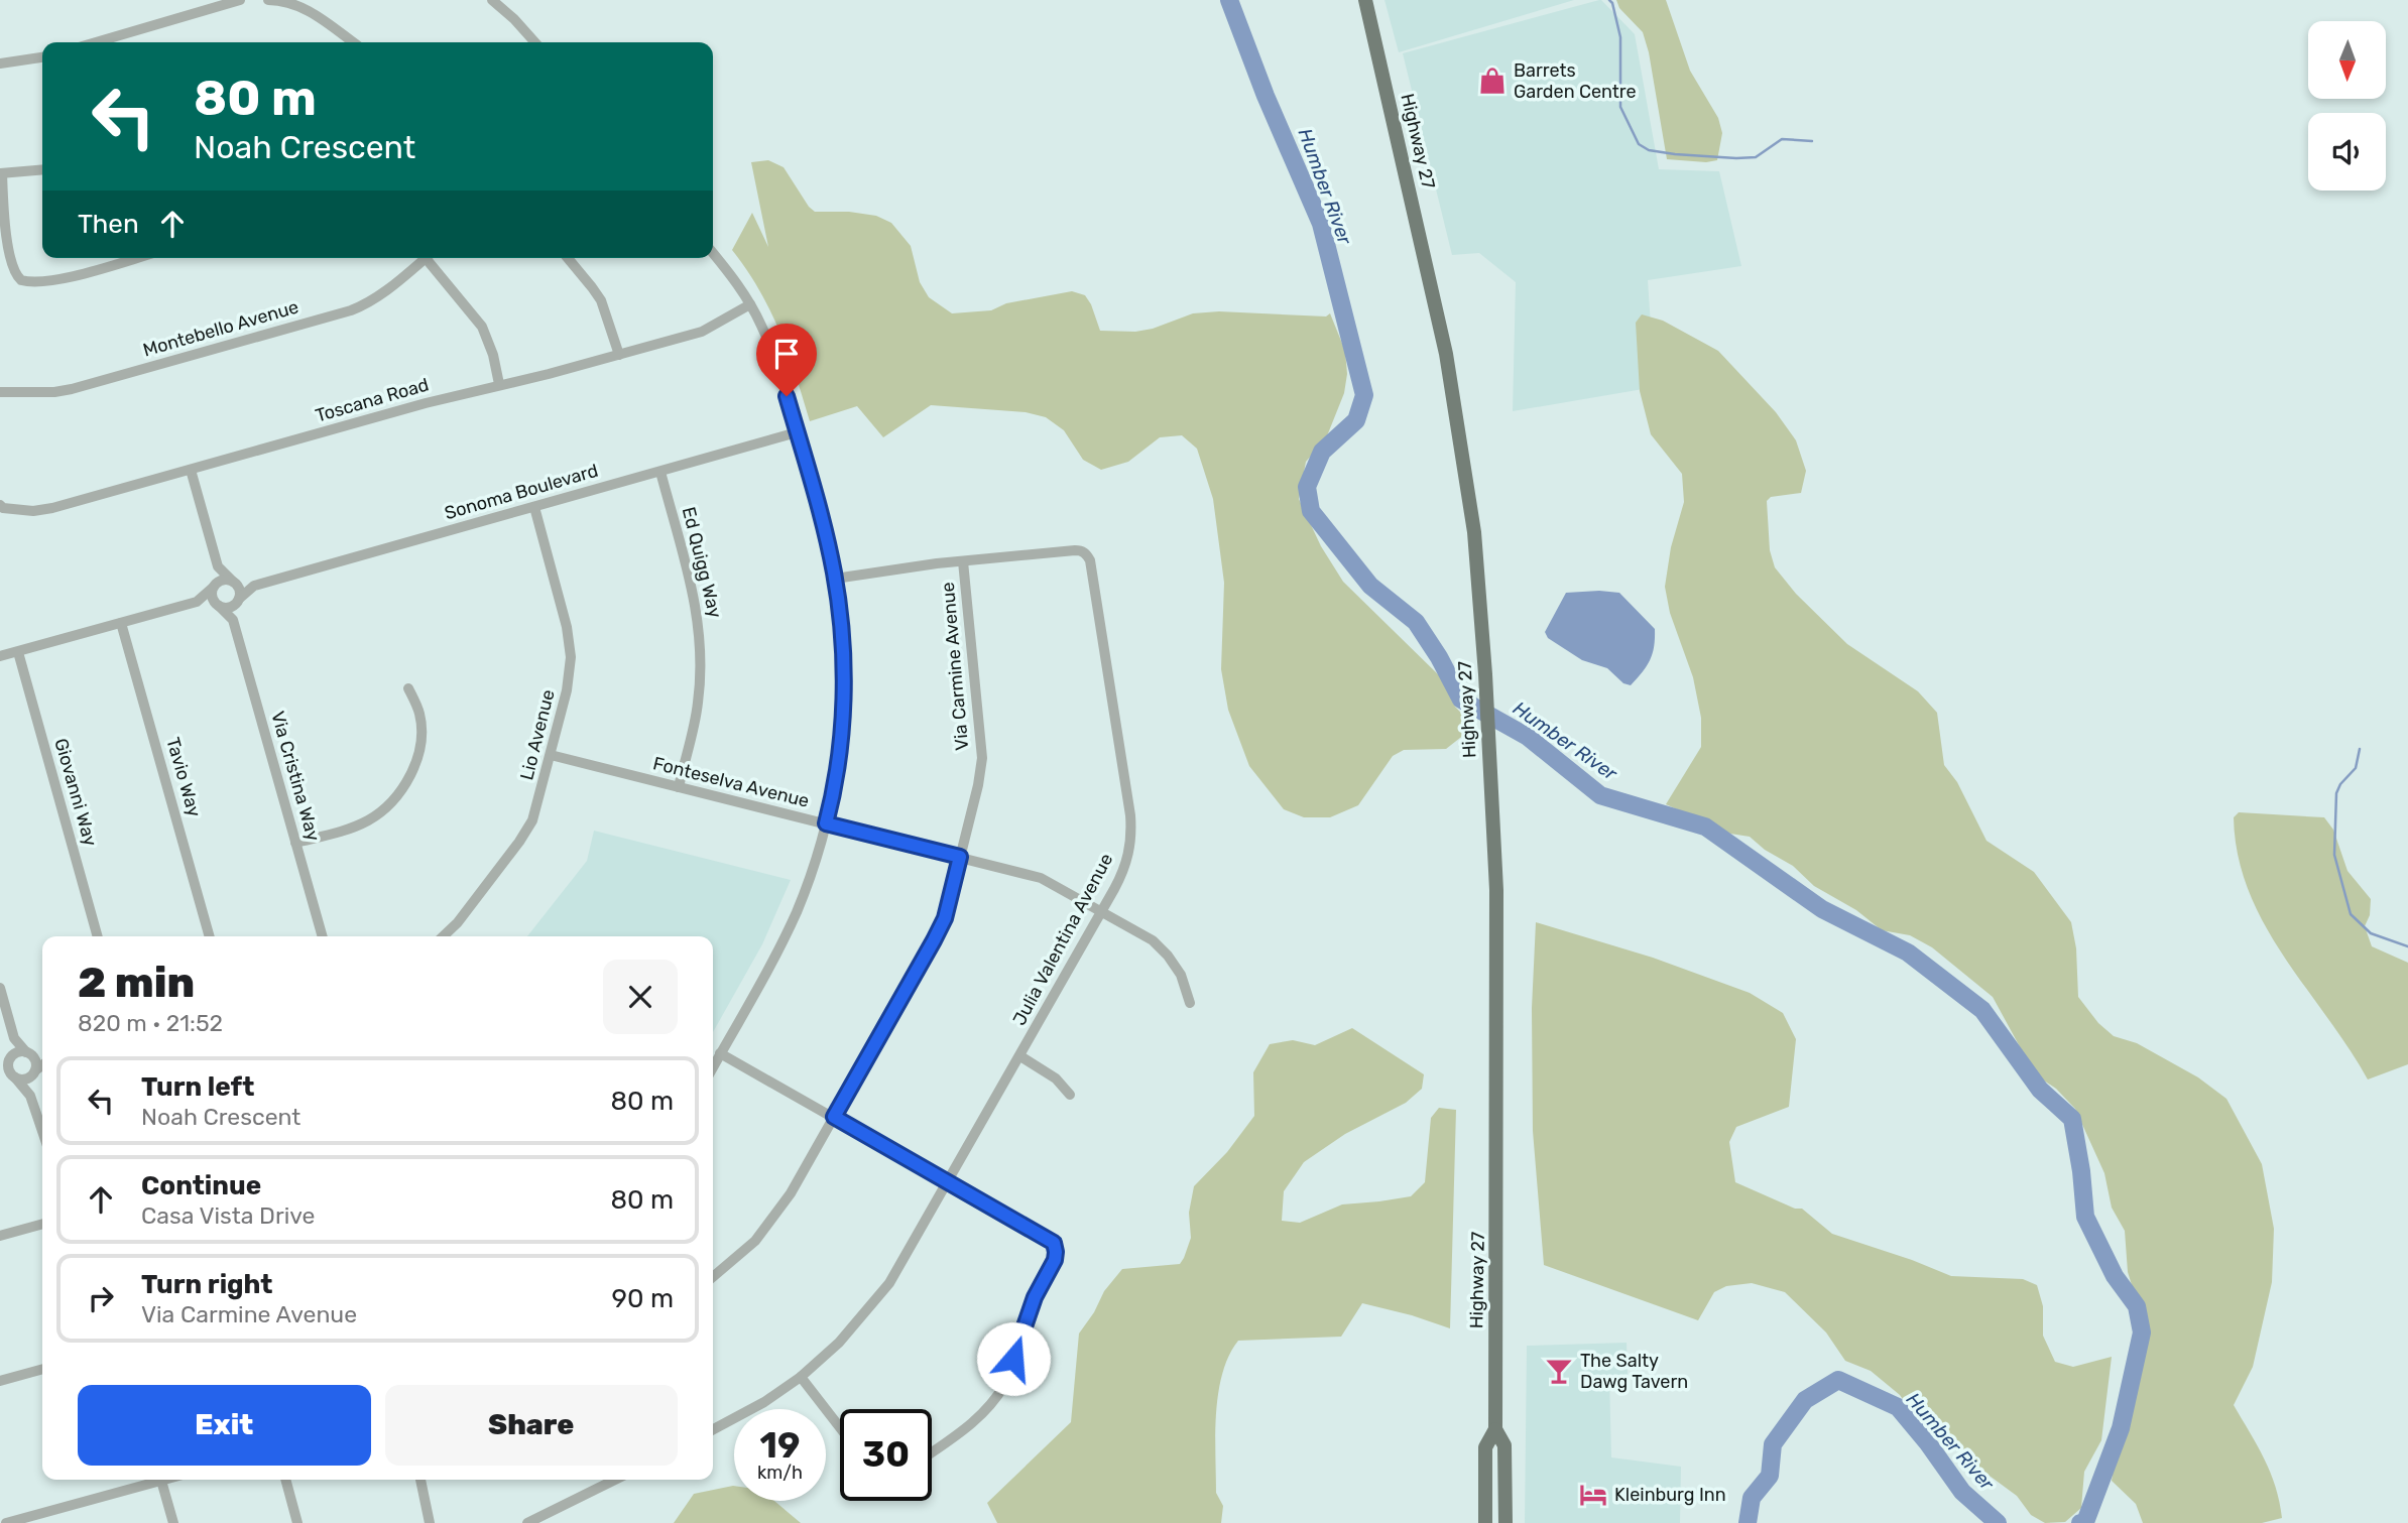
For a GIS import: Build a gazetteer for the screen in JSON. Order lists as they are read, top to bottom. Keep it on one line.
{"streets":{"main road":["Highway 27"],"street":["Montebello Avenue","Toscana Road","Sonoma Boulevard","Ed Quigg Way","Via Carmine Avenue","Lio Avenue","Via Cristina Way","Tavio Way","Fonteselva Avenue","Giovanni Way","Julia Valentina Avenue"]},"crossings":[["Sonoma Boulevard","Ed Quigg Way"],["Sonoma Boulevard","Lio Avenue"],["Sonoma Boulevard","Via Cristina Way"],["Ed Quigg Way","Fonteselva Avenue"],["Via Carmine Avenue","Fonteselva Avenue"],["Via Carmine Avenue","Julia Valentina Avenue"],["Lio Avenue","Fonteselva Avenue"],["Fonteselva Avenue","Julia Valentina Avenue"]],"water":["Humber River"],"places":{"shop":["Barrets Garden Centre"],"bar":["The Salty Dawg Tavern"],"hotel":["Kleinburg Inn"]},"north":"bottom","page":{"turn":["80 m","Noah Crescent"],"then":"Then","heading":["2 min","820 m · 21:52"],"list":[{"name":"Turn left","note":"Noah Crescent","value":"80 m"},{"name":"Continue","note":"Casa Vista Drive","value":"80 m"},{"name":"Turn right","note":"Via Carmine Avenue","value":"90 m"}],"buttons":["Exit","Share"],"speed":"19 km/h","limit":"30"}}
